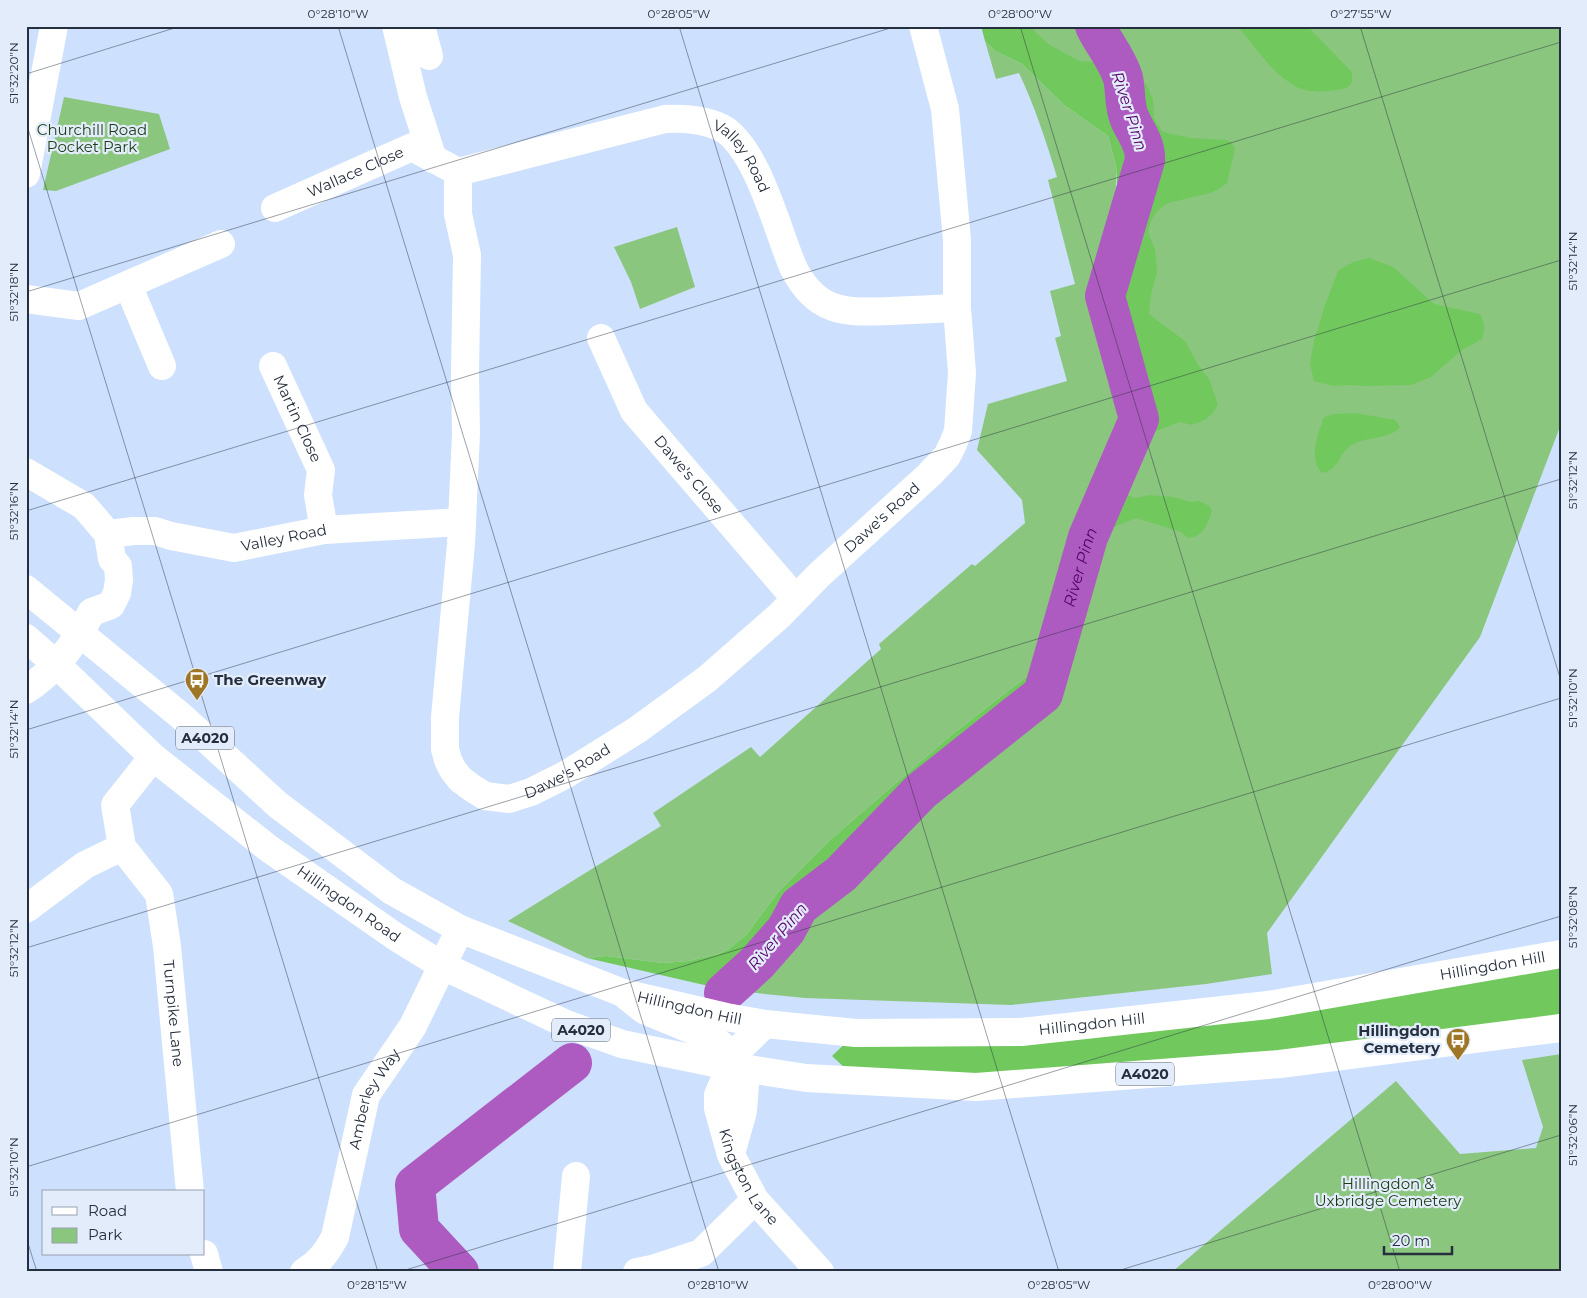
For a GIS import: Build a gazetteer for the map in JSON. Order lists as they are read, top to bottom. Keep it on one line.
{"streets":{"street":["Valley Road","Wallace Close","Martin Close","Dawe's Close","Dawe's Road","A4020","Hillingdon Road","Hillingdon Hill","Turnpike Lane","Amberley Way","Kingston Lane"]},"crossings":[["Valley Road","Martin Close"],["Valley Road","Dawe's Road"],["Dawe's Close","Dawe's Road"],["A4020","Hillingdon Road"],["A4020","Hillingdon Hill"],["A4020","Amberley Way"],["A4020","Kingston Lane"],["Hillingdon Road","Amberley Way"],["Hillingdon Road","Kingston Lane"],["Hillingdon Hill","Kingston Lane"]],"water":["River Pinn"],"parks":["Churchill Road Pocket Park","Hillingdon & Uxbridge Cemetery"],"places":{"bus stop":["The Greenway","Hillingdon Cemetery"]},"legend":["Road","Park"],"scale_bar":"20 m","coordinates":["0°28'10\"W","0°28'05\"W","0°28'00\"W","0°27'55\"W","51°32'20\"N","51°32'14\"N","51°32'18\"N","51°32'12\"N","51°32'16\"N","51°32'10\"N","51°32'08\"N","51°32'06\"N","0°28'15\"W"]}
